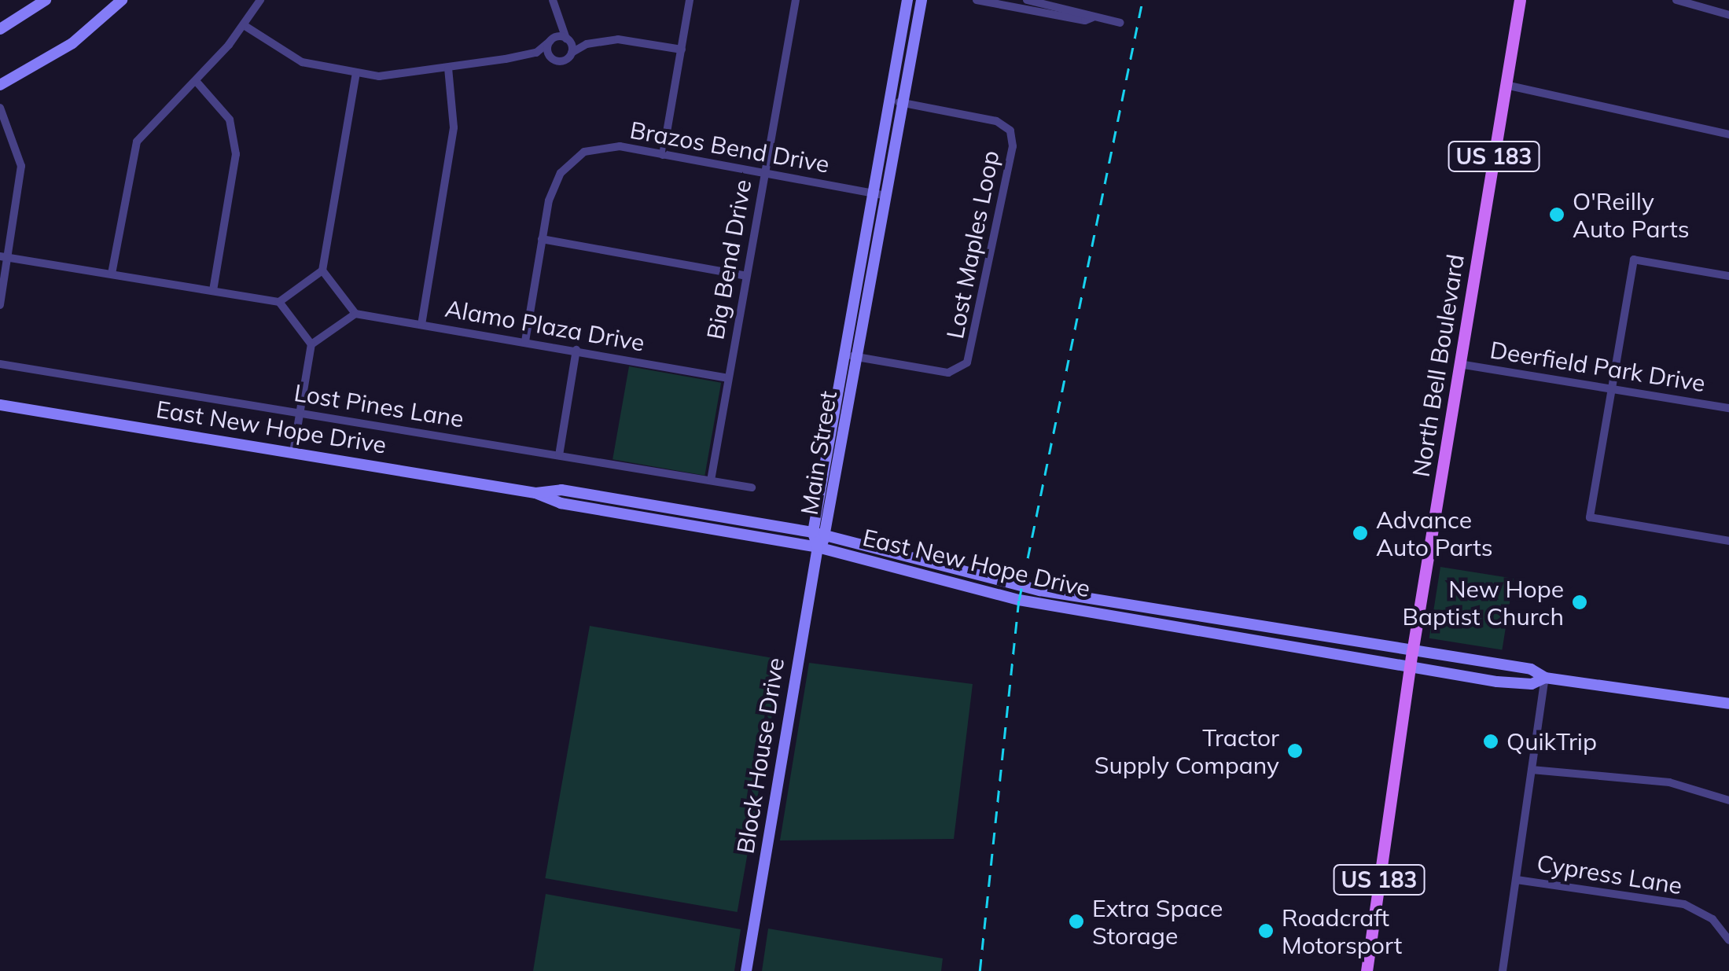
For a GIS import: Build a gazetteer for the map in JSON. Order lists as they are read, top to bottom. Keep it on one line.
{"streets":{"main road":["US 183","North Bell Boulevard","East New Hope Drive","Main Street","Block House Drive"],"street":["Brazos Bend Drive","Lost Maples Loop","Big Bend Drive","Alamo Plaza Drive","Deerfield Park Drive","Lost Pines Lane","Cypress Lane"]},"crossings":[["Brazos Bend Drive","Big Bend Drive"],["Brazos Bend Drive","Alamo Plaza Drive"],["Brazos Bend Drive","Main Street"],["Lost Maples Loop","Main Street"],["Big Bend Drive","Alamo Plaza Drive"],["Big Bend Drive","Lost Pines Lane"],["North Bell Boulevard","Deerfield Park Drive"],["North Bell Boulevard","East New Hope Drive"],["East New Hope Drive","Main Street"],["East New Hope Drive","Block House Drive"],["Main Street","Block House Drive"]],"places":["O'Reilly Auto Parts","Advance Auto Parts","New Hope Baptist Church","QuikTrip","Tractor Supply Company","Extra Space Storage","Roadcraft Motorsport"]}
